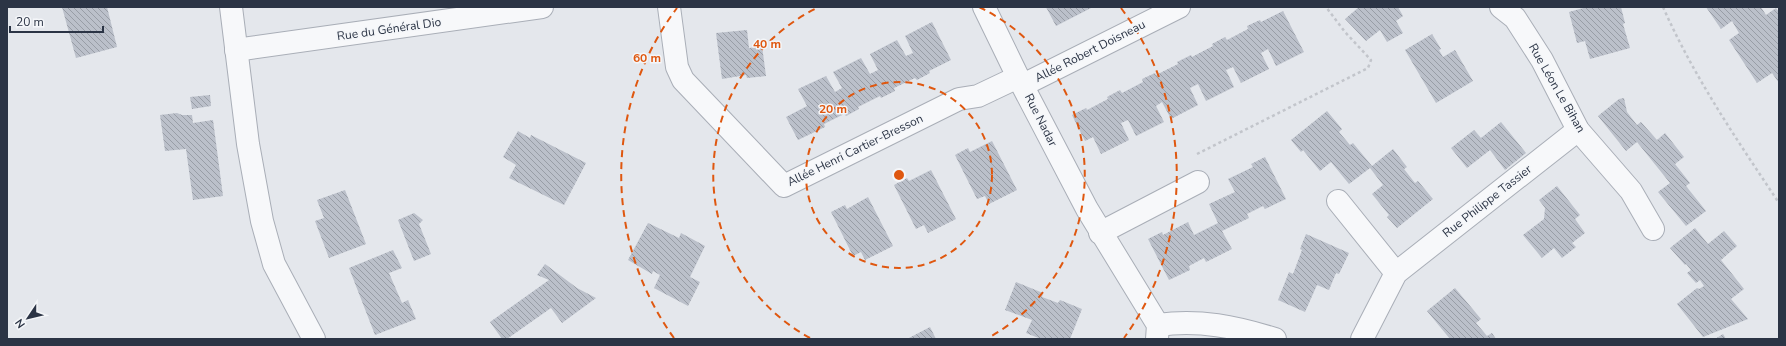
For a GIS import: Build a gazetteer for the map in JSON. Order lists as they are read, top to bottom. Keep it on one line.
{"streets":{"street":["Rue du Général Dio","Allée Robert Doisneau","Rue Léon Le Bihan","Rue Nadar","Allée Henri Cartier-Bresson","Rue Philippe Tassier"]},"crossings":[["Allée Robert Doisneau","Rue Nadar"],["Allée Robert Doisneau","Allée Henri Cartier-Bresson"],["Rue Léon Le Bihan","Rue Philippe Tassier"],["Rue Nadar","Allée Henri Cartier-Bresson"]],"scale_bar":"20 m","north":"bottom left","rings":["40 m","60 m","20 m"]}
